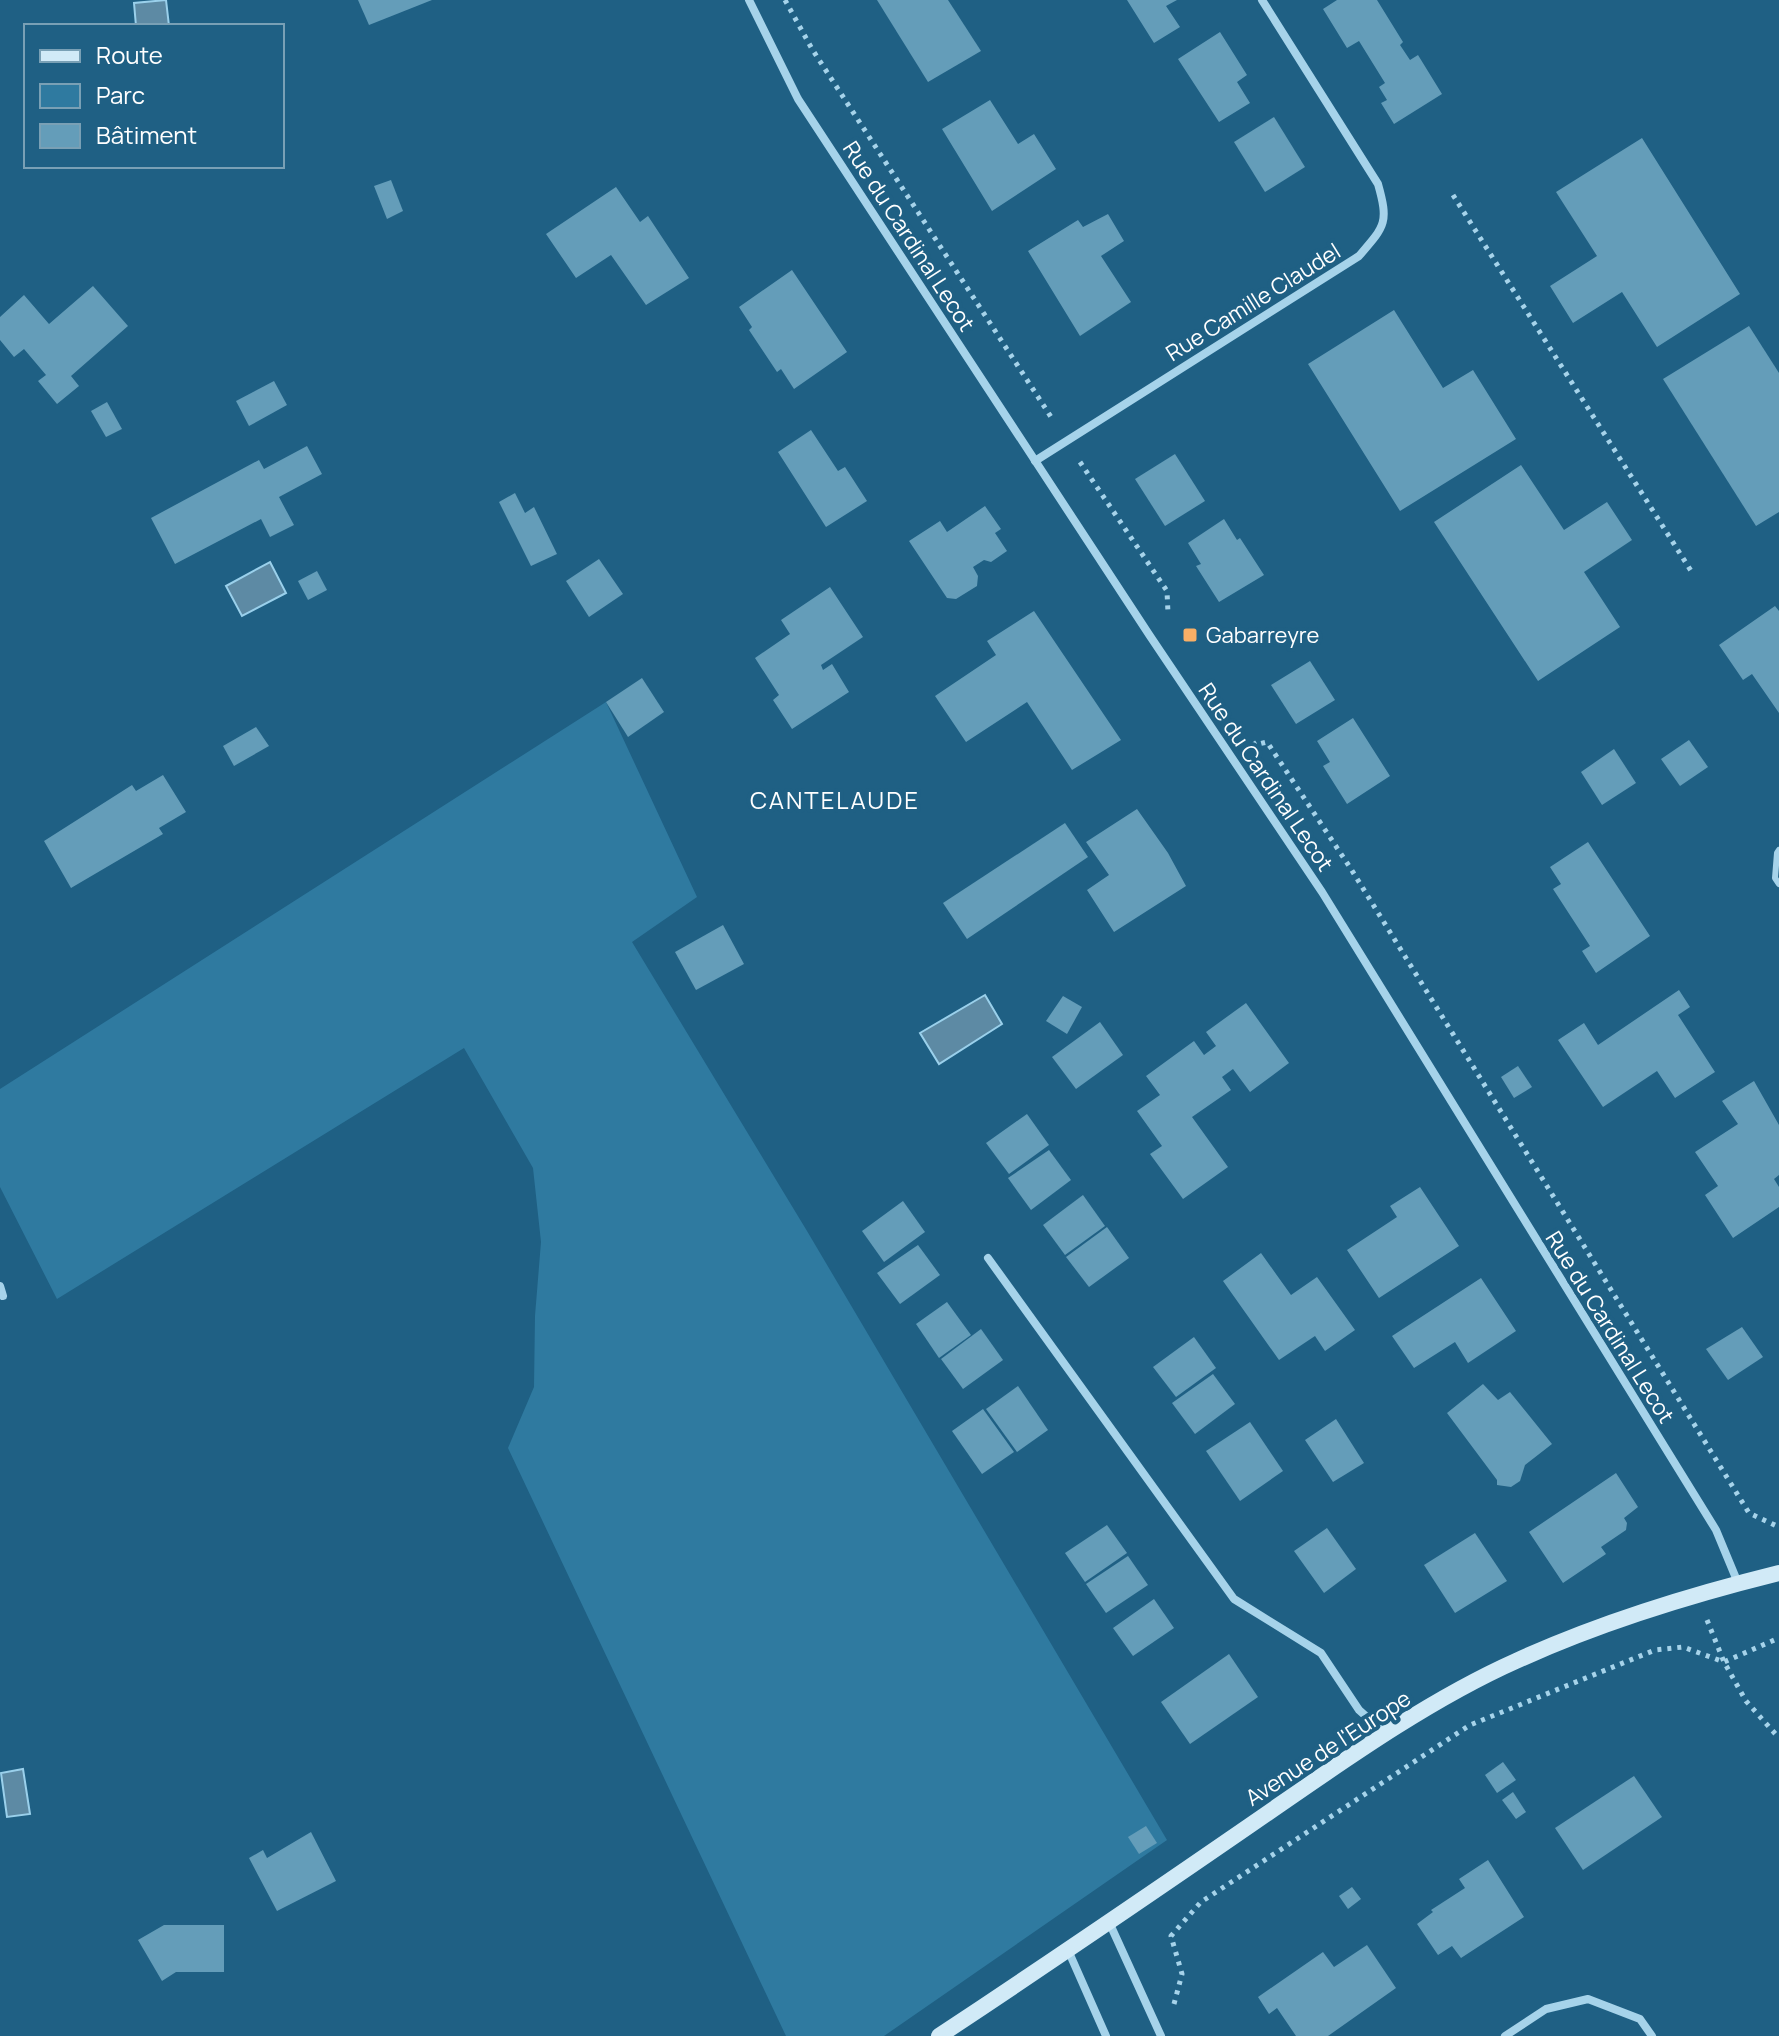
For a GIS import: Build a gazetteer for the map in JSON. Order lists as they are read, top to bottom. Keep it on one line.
{"streets":{"street":["Rue du Cardinal Lecot","Rue Camille Claudel","Avenue de l'Europe"]},"crossings":[["Rue du Cardinal Lecot","Rue Camille Claudel"],["Rue du Cardinal Lecot","Avenue de l'Europe"]],"districts":["CANTELAUDE"],"places":{"transit":["Gabarreyre"]},"legend":["Route","Parc","Bâtiment"]}
